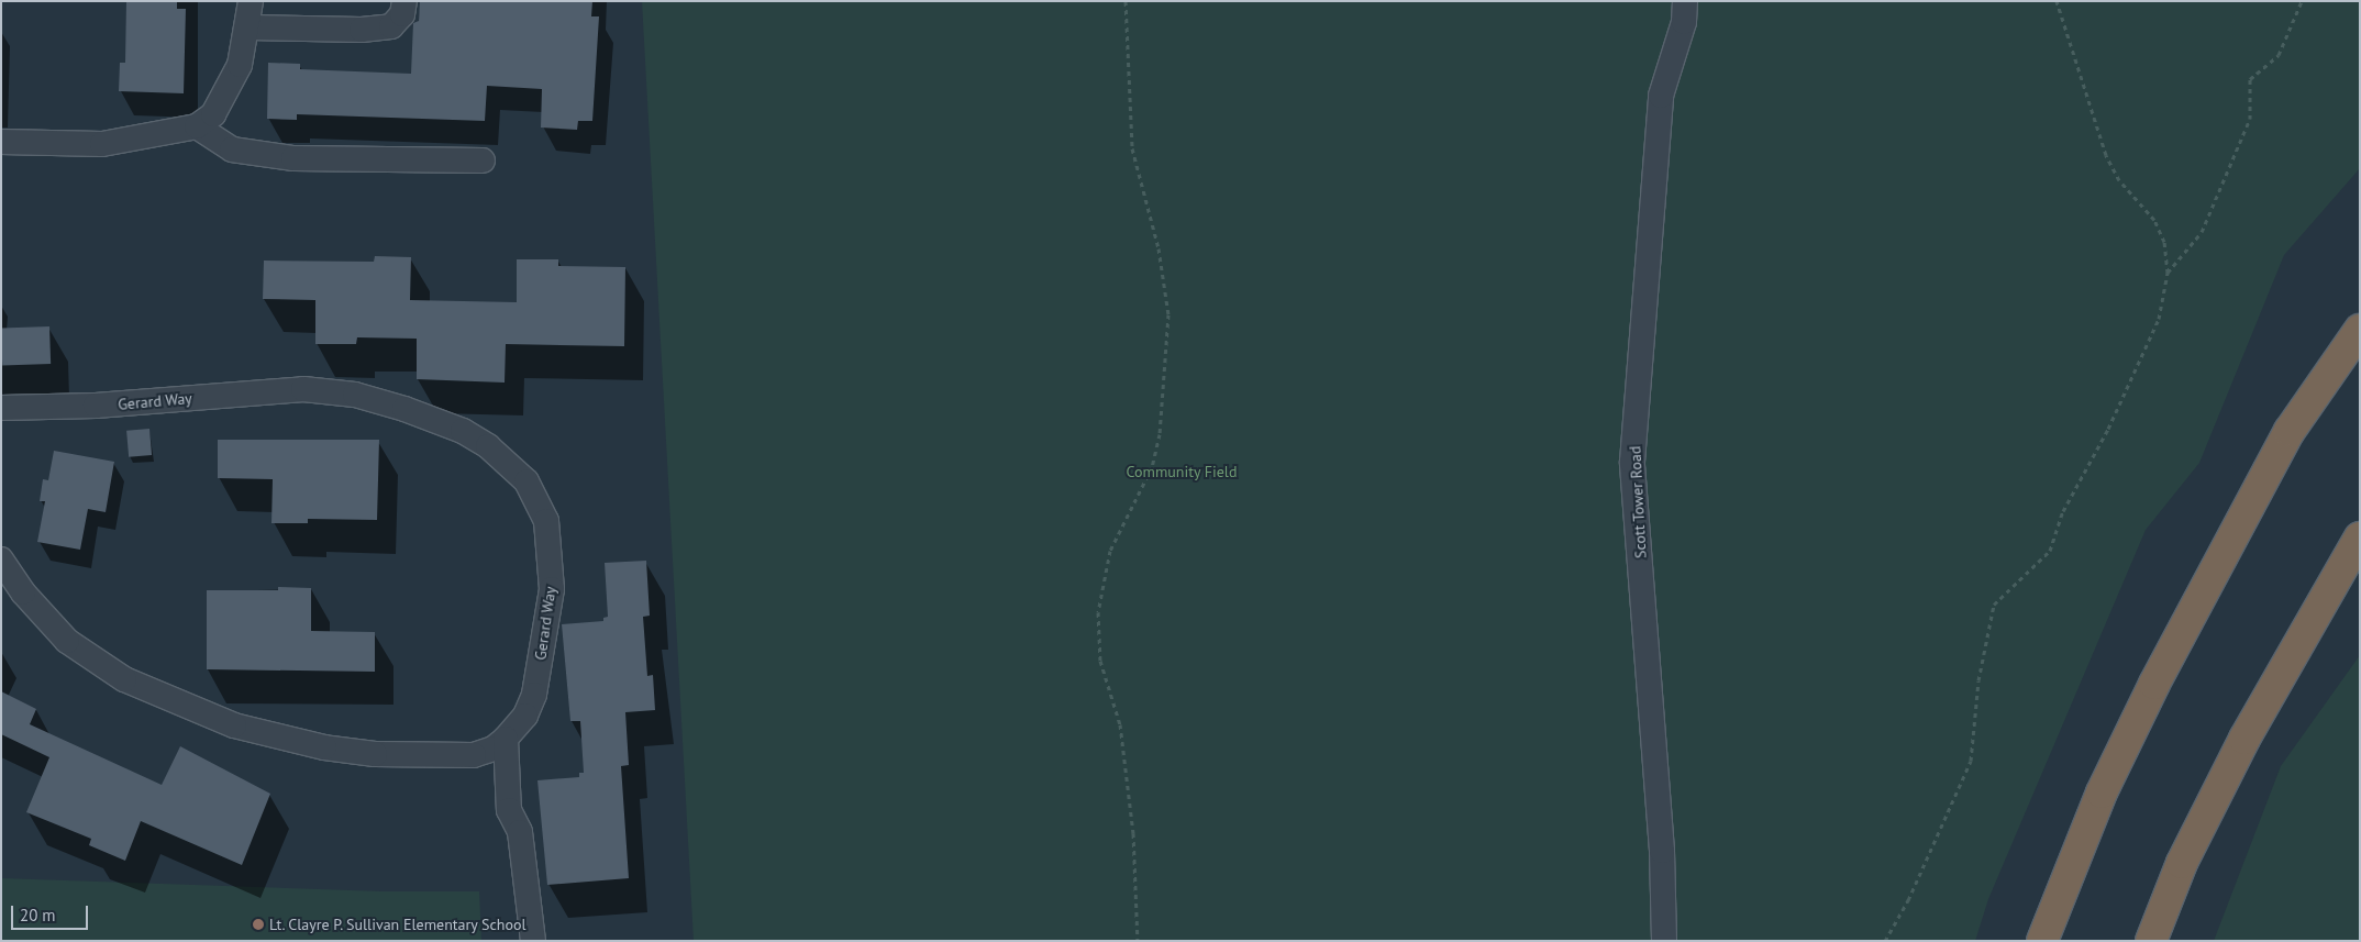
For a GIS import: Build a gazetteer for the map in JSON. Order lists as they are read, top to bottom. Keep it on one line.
{"streets":{"street":["Gerard Way","Scott Tower Road"]},"parks":["Community Field"],"places":["Lt. Clayre P. Sullivan Elementary School"],"scale_bar":"20 m"}
